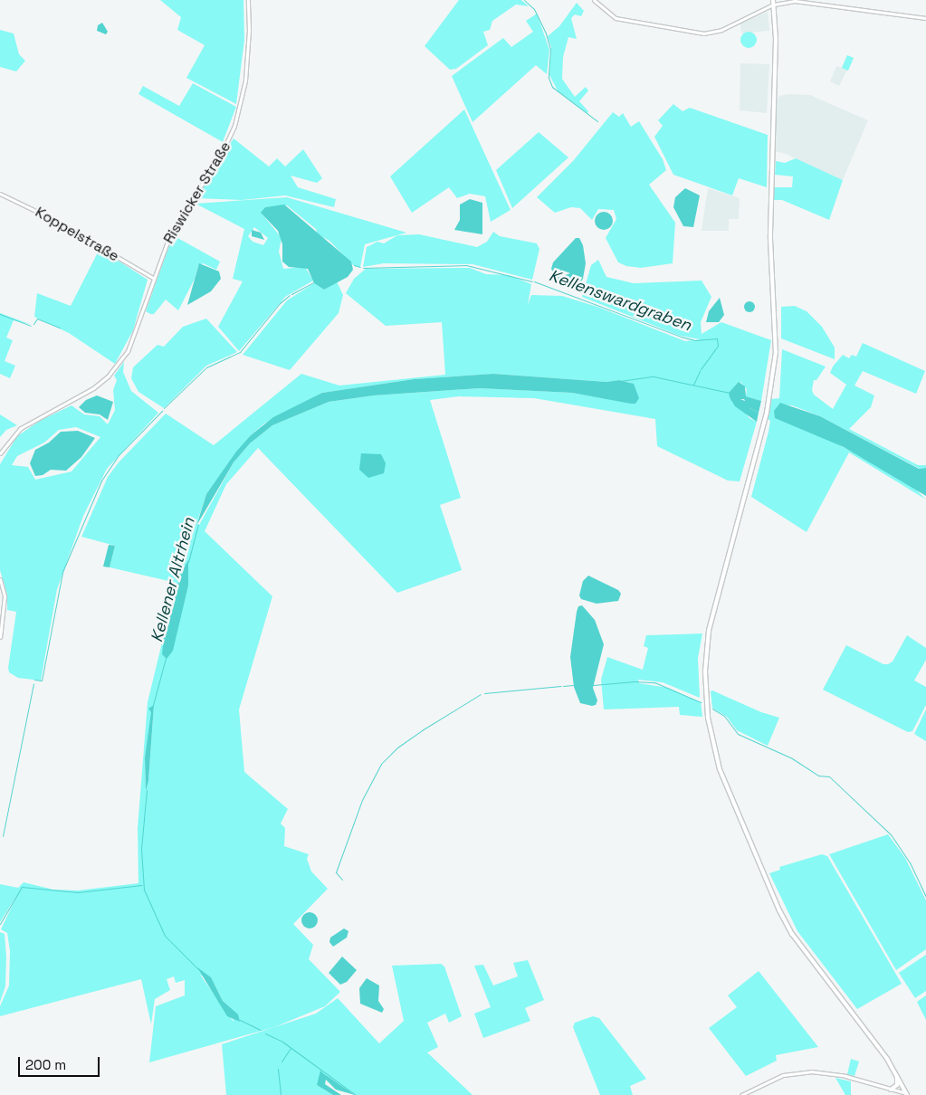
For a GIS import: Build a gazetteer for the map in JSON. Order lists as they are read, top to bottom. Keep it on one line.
{"streets":{"street":["Riswicker Straße","Koppelstraße"]},"crossings":[["Riswicker Straße","Koppelstraße"]],"water":["Kellenswardgraben","Kellener Altrhein"],"scale_bar":"200 m"}
